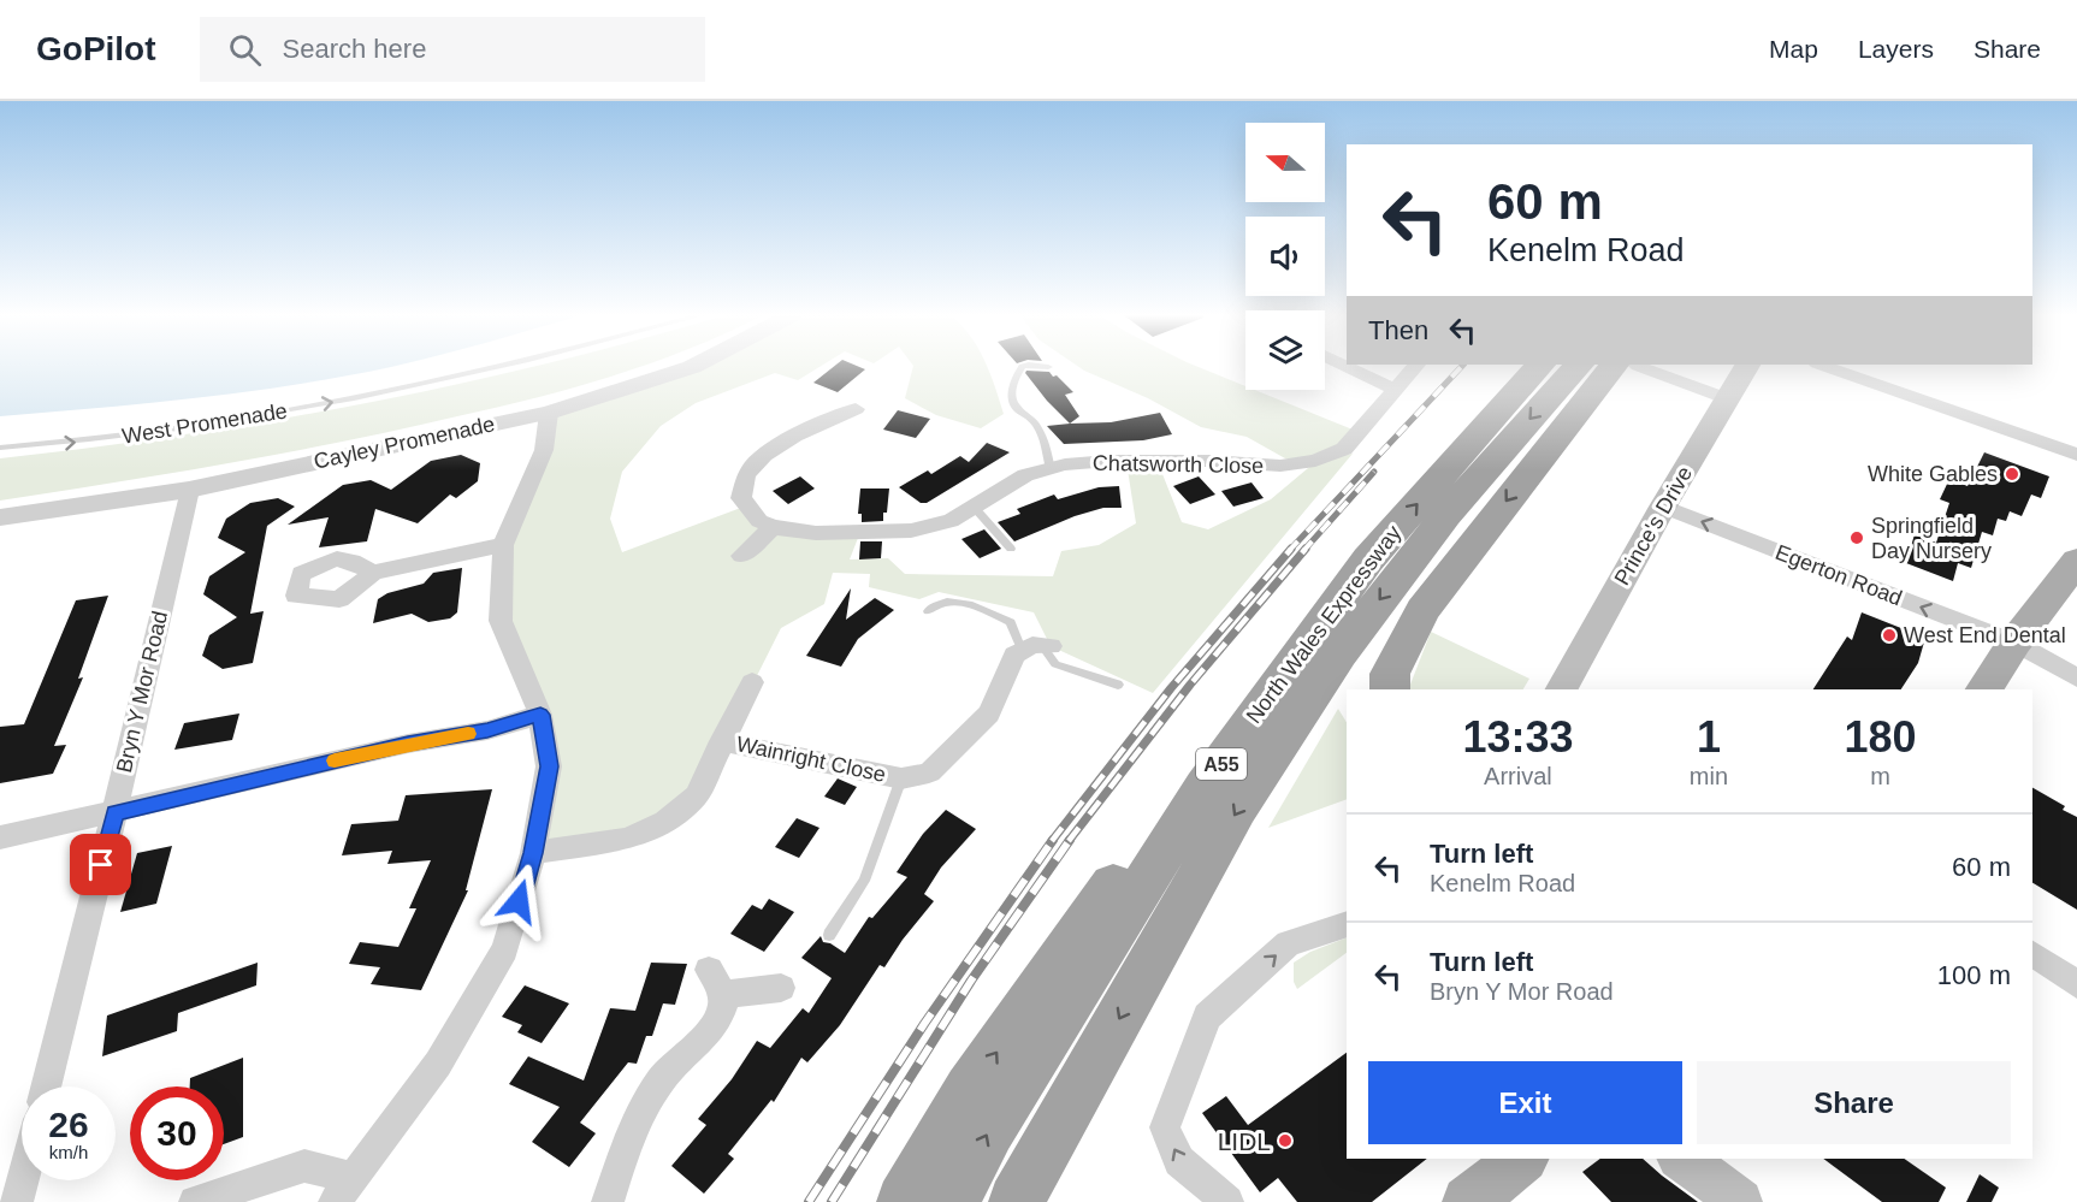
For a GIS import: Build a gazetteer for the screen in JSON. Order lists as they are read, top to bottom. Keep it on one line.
{"streets":{"highway":["North Wales Expressway","A55"],"main road":["Prince's Drive"],"street":["Cayley Promenade","Chatsworth Close","Egerton Road","Bryn Y Mor Road","Wainright Close"],"lane":["West Promenade"]},"crossings":[["Cayley Promenade","Bryn Y Mor Road"],["Prince's Drive","Egerton Road"]],"one_way":["West Promenade"],"places":["White Gables","Springfield Day Nursery","West End Dental","LIDL"],"north":"left","page":{"header":"GoPilot","search":"Search here","nav":["Map","Layers","Share"],"turn":["60 m","Kenelm Road"],"then":"Then","eta":["13:33","Arrival","1","min","180","m"],"list":[{"name":"Turn left","note":"Kenelm Road","value":"60 m"},{"name":"Turn left","note":"Bryn Y Mor Road","value":"100 m"}],"buttons":["Exit","Share"],"speed":"26 km/h","limit":"30"}}
